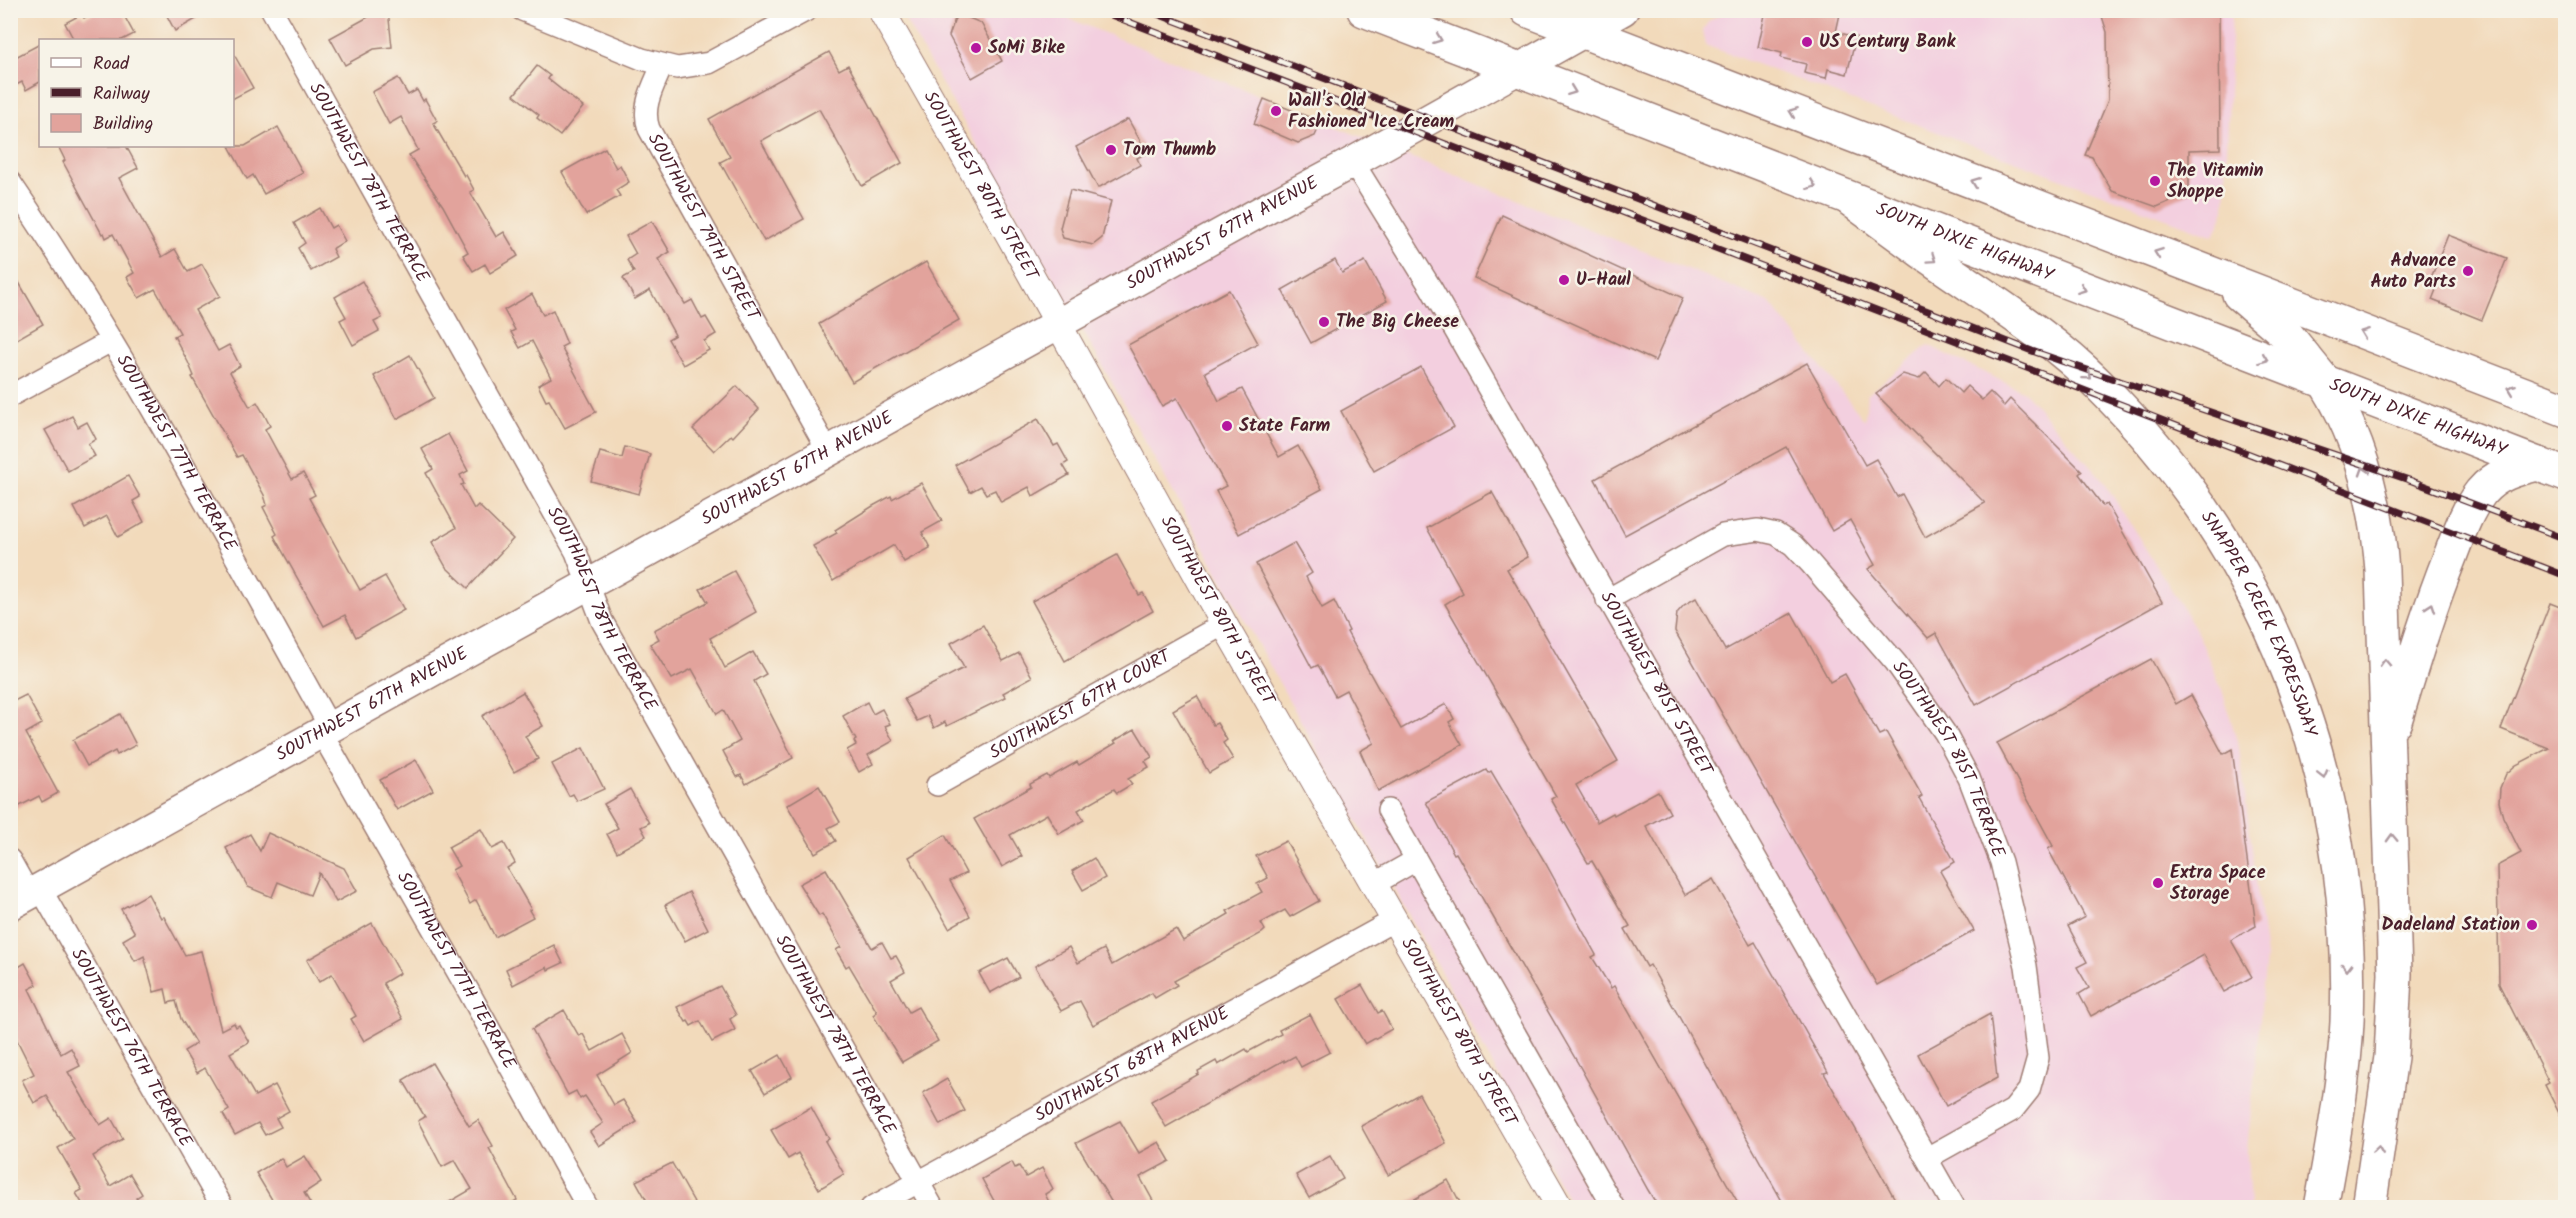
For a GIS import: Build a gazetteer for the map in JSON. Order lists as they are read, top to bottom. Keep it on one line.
{"streets":{"highway":["SOUTH DIXIE HIGHWAY","SNAPPER CREEK EXPRESSWAY"],"main road":["SOUTHWEST 67TH AVENUE"],"street":["SOUTHWEST 78TH TERRACE","SOUTHWEST 80TH STREET","SOUTHWEST 79TH STREET","SOUTHWEST 77TH TERRACE","SOUTHWEST 81ST STREET","SOUTHWEST 67TH COURT","SOUTHWEST 81ST TERRACE","SOUTHWEST 76TH TERRACE","SOUTHWEST 68TH AVENUE"]},"crossings":[["SOUTHWEST 78TH TERRACE","SOUTHWEST 67TH AVENUE"],["SOUTHWEST 78TH TERRACE","SOUTHWEST 68TH AVENUE"],["SOUTHWEST 80TH STREET","SOUTHWEST 67TH AVENUE"],["SOUTHWEST 80TH STREET","SOUTHWEST 67TH COURT"],["SOUTHWEST 80TH STREET","SOUTHWEST 68TH AVENUE"],["SOUTHWEST 79TH STREET","SOUTHWEST 67TH AVENUE"],["SOUTHWEST 67TH AVENUE","SOUTH DIXIE HIGHWAY"],["SOUTHWEST 67TH AVENUE","SOUTHWEST 77TH TERRACE"],["SOUTHWEST 67TH AVENUE","SOUTHWEST 81ST STREET"],["SOUTHWEST 67TH AVENUE","SOUTHWEST 76TH TERRACE"],["SOUTH DIXIE HIGHWAY","SNAPPER CREEK EXPRESSWAY"],["SOUTHWEST 81ST STREET","SOUTHWEST 81ST TERRACE"]],"places":["US Century Bank","SoMi Bike","Wall's Old Fashioned Ice Cream","Tom Thumb","The Vitamin Shoppe","Advance Auto Parts","U-Haul","The Big Cheese","State Farm","Extra Space Storage","Dadeland Station"],"legend":["Road","Railway","Building"]}
